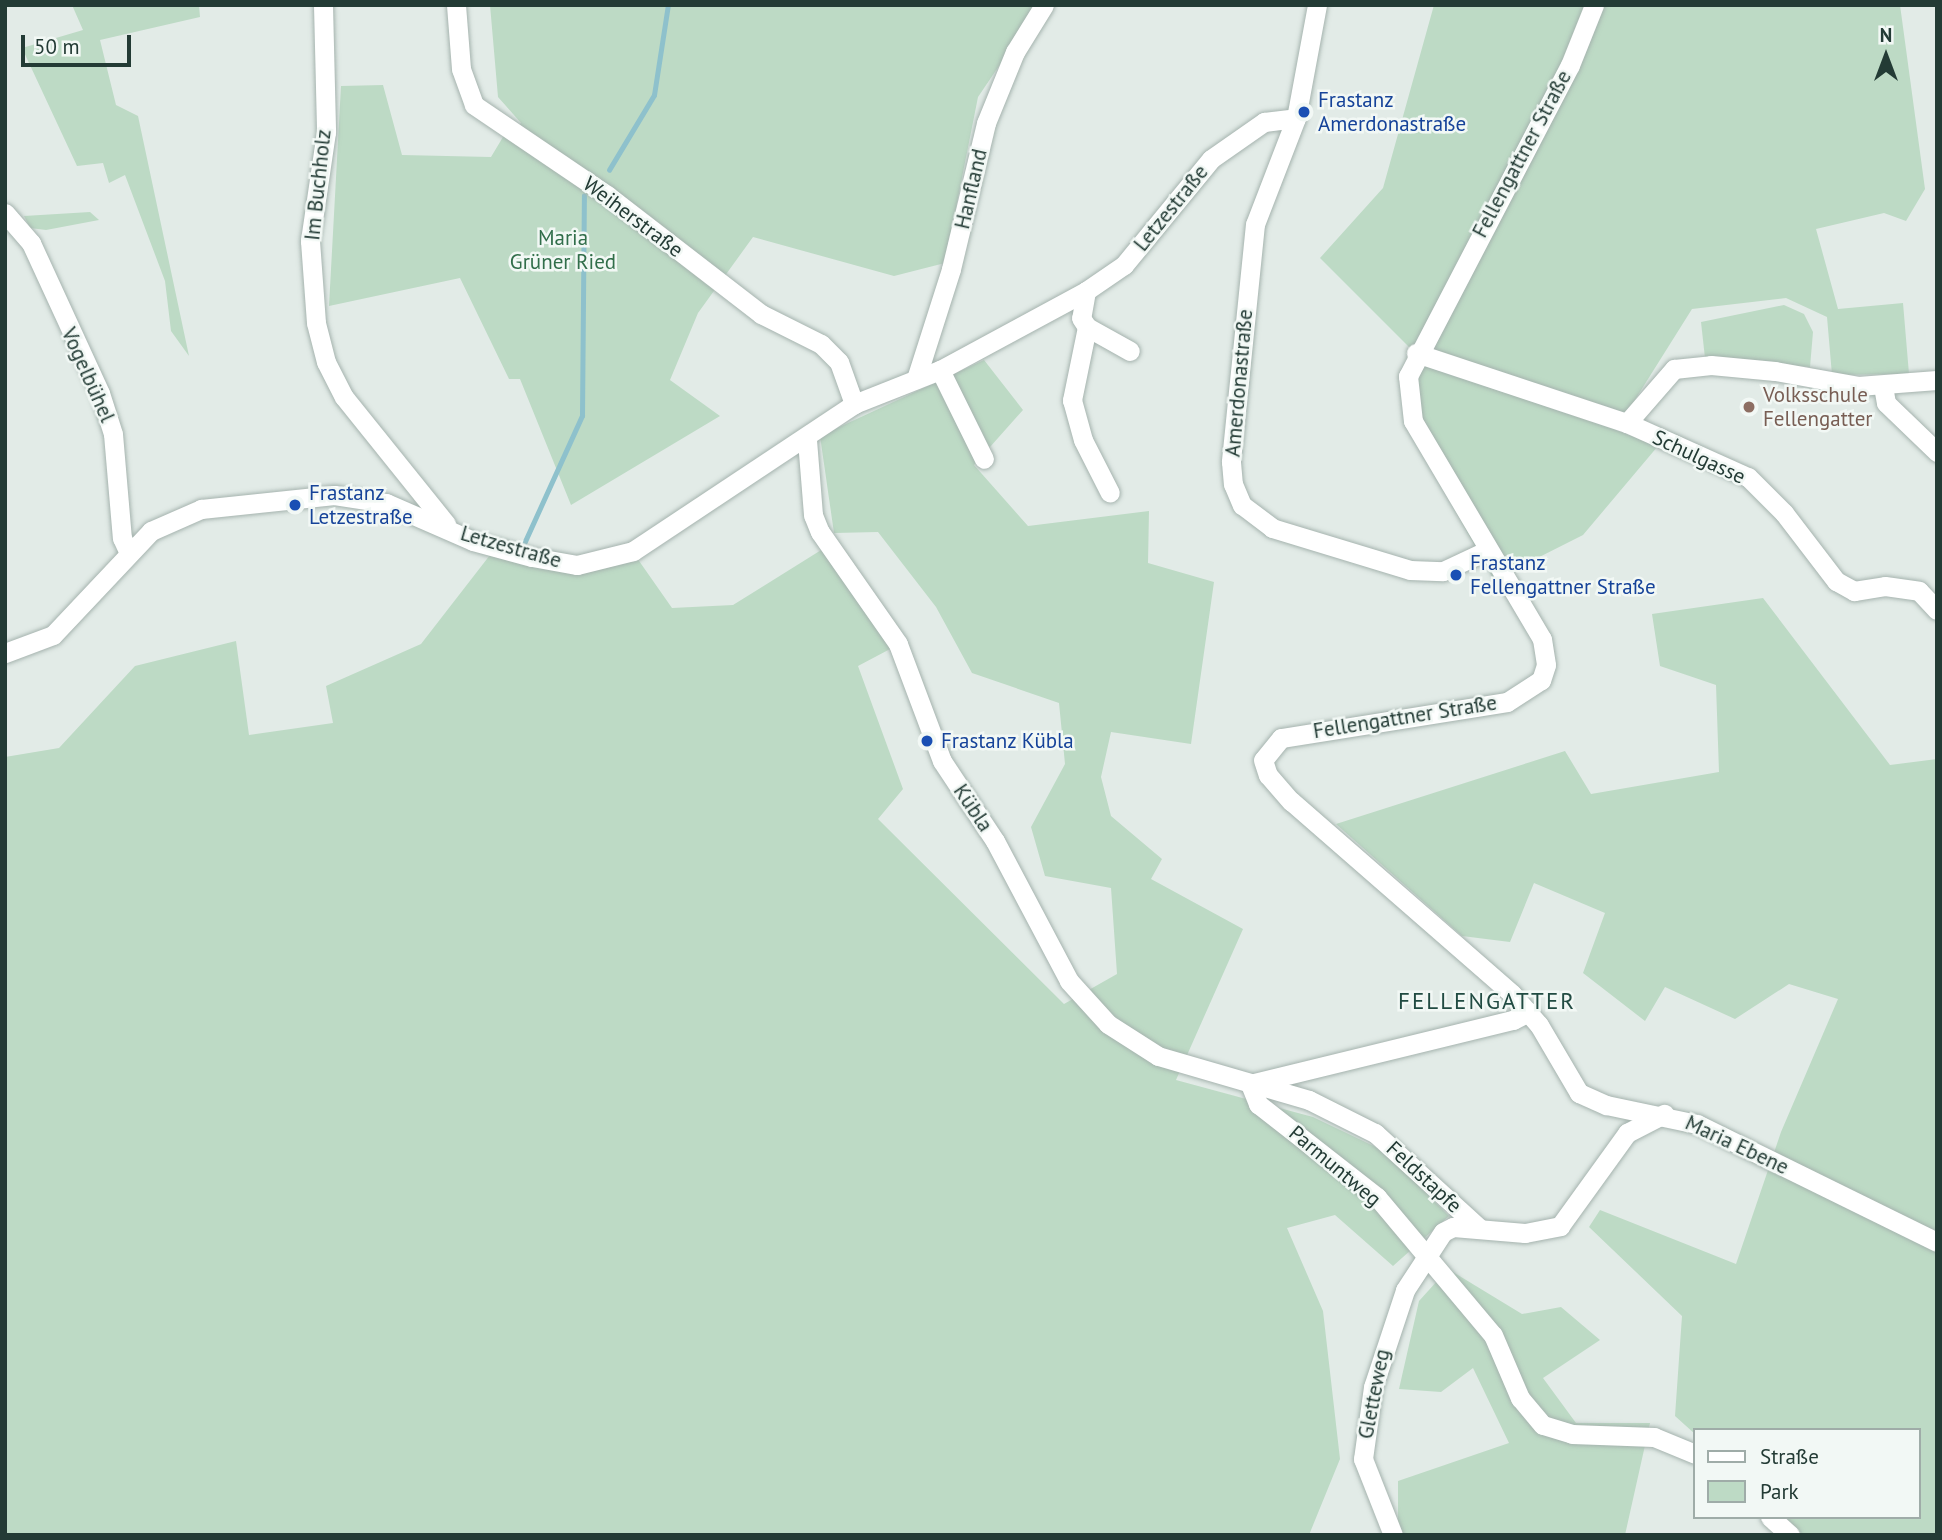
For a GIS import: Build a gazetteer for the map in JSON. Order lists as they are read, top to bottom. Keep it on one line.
{"streets":{"street":["Fellengattner Straße","Im Buchholz","Hanfland","Letzestraße","Weiherstraße","Vogelbühel","Amerdonastraße","Schulgasse","Kübla","Maria Ebene","Parmuntweg","Feldstapfe","Gletteweg"]},"crossings":[["Fellengattner Straße","Amerdonastraße"],["Fellengattner Straße","Schulgasse"],["Fellengattner Straße","Maria Ebene"],["Im Buchholz","Letzestraße"],["Hanfland","Letzestraße"],["Letzestraße","Weiherstraße"],["Letzestraße","Vogelbühel"],["Letzestraße","Amerdonastraße"],["Letzestraße","Kübla"],["Kübla","Parmuntweg"],["Kübla","Feldstapfe"],["Maria Ebene","Feldstapfe"],["Parmuntweg","Feldstapfe"],["Parmuntweg","Gletteweg"],["Feldstapfe","Gletteweg"]],"districts":["FELLENGATTER"],"parks":["Maria Grüner Ried"],"places":["Frastanz Amerdonastraße","Volksschule Fellengatter","Frastanz Letzestraße","Frastanz Fellengattner Straße","Frastanz Kübla"],"legend":["Straße","Park"],"scale_bar":"50 m","north":"top"}
